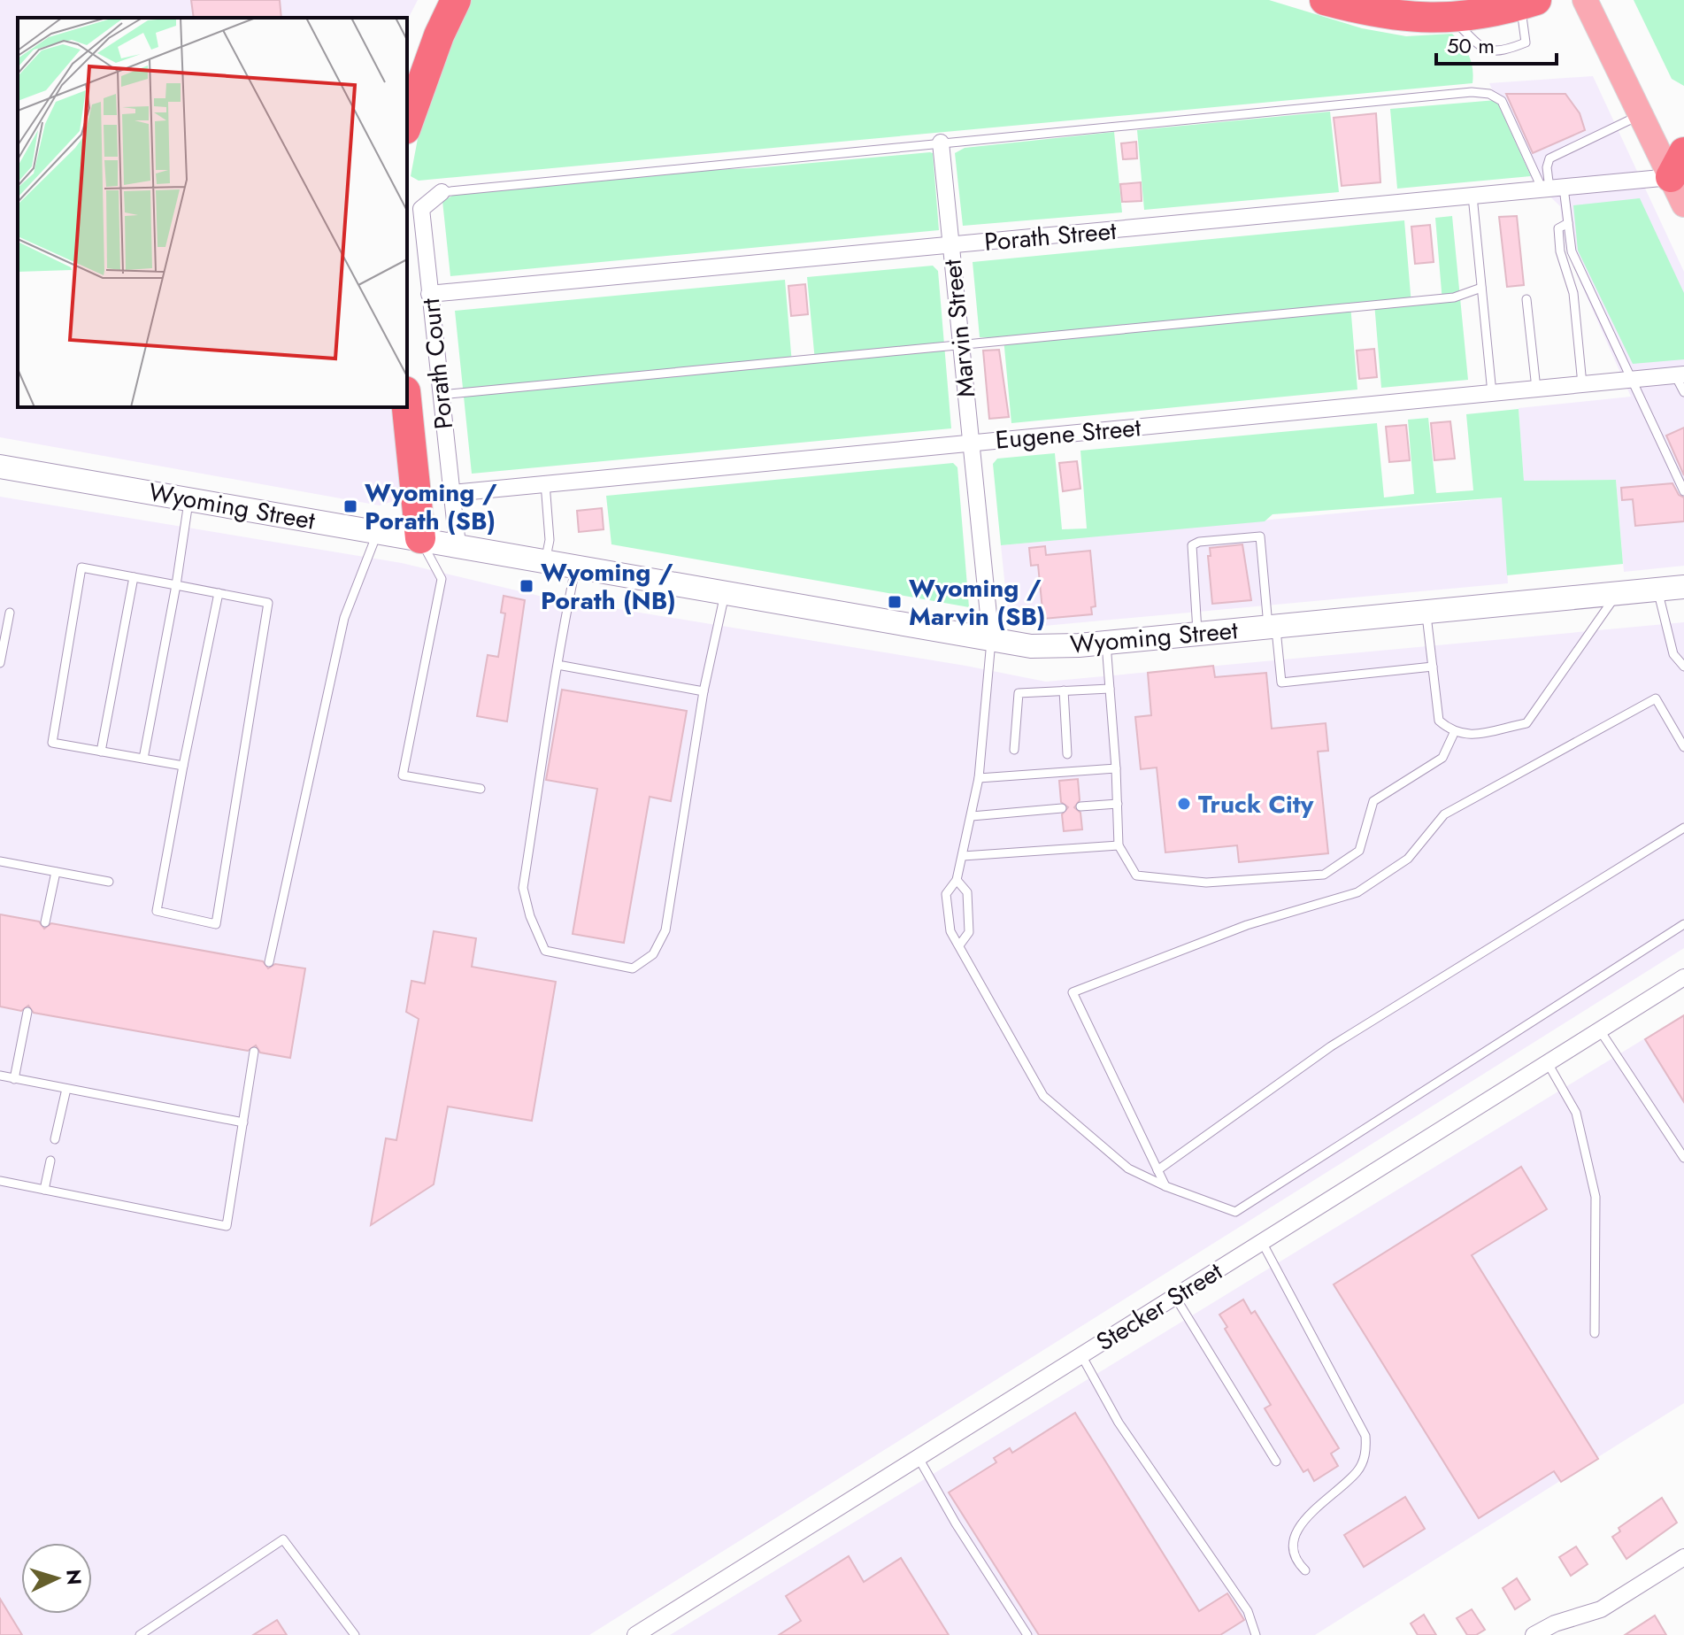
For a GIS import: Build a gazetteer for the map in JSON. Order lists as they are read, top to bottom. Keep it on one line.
{"streets":{"main road":["Wyoming Street"],"street":["Porath Street","Marvin Street","Porath Court","Eugene Street","Stecker Street"]},"crossings":[["Porath Street","Marvin Street"],["Porath Street","Porath Court"],["Marvin Street","Eugene Street"],["Marvin Street","Wyoming Street"],["Porath Court","Eugene Street"],["Porath Court","Wyoming Street"]],"places":{"transit":["Wyoming / Porath (SB)","Wyoming / Porath (NB)","Wyoming / Marvin (SB)"],"other":["Truck City"]},"scale_bar":"50 m","north":"right"}
